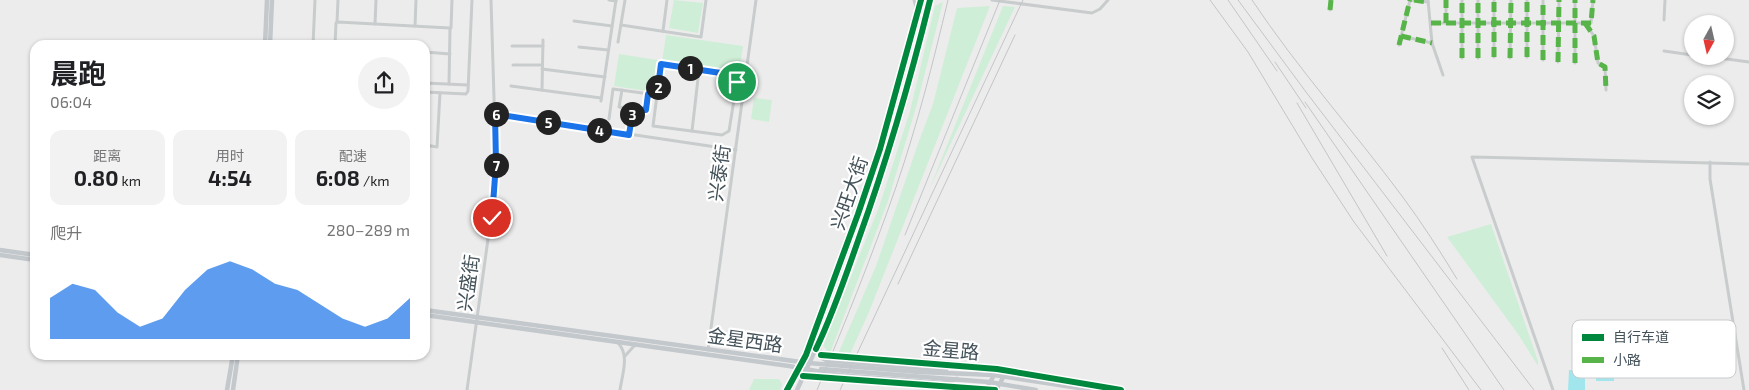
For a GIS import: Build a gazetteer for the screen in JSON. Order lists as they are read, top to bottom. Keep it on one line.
{"streets":{"main road":["兴旺大街","金星西路","金星路"],"street":["兴泰街","兴盛街"]},"crossings":[["兴泰街","金星西路"],["兴旺大街","金星西路"],["兴旺大街","金星路"],["兴盛街","金星西路"],["金星西路","金星路"]],"legend":["自行车道","小路"],"north":"bottom","page":{"heading":["晨跑","06:04"],"pins":["1","2","3","6","5","4","7"],"stats":[["距离","0.80 km"],["用时","4:54"],["配速","6:08 /km"]],"chart":["爬升","280–289 m"]}}
